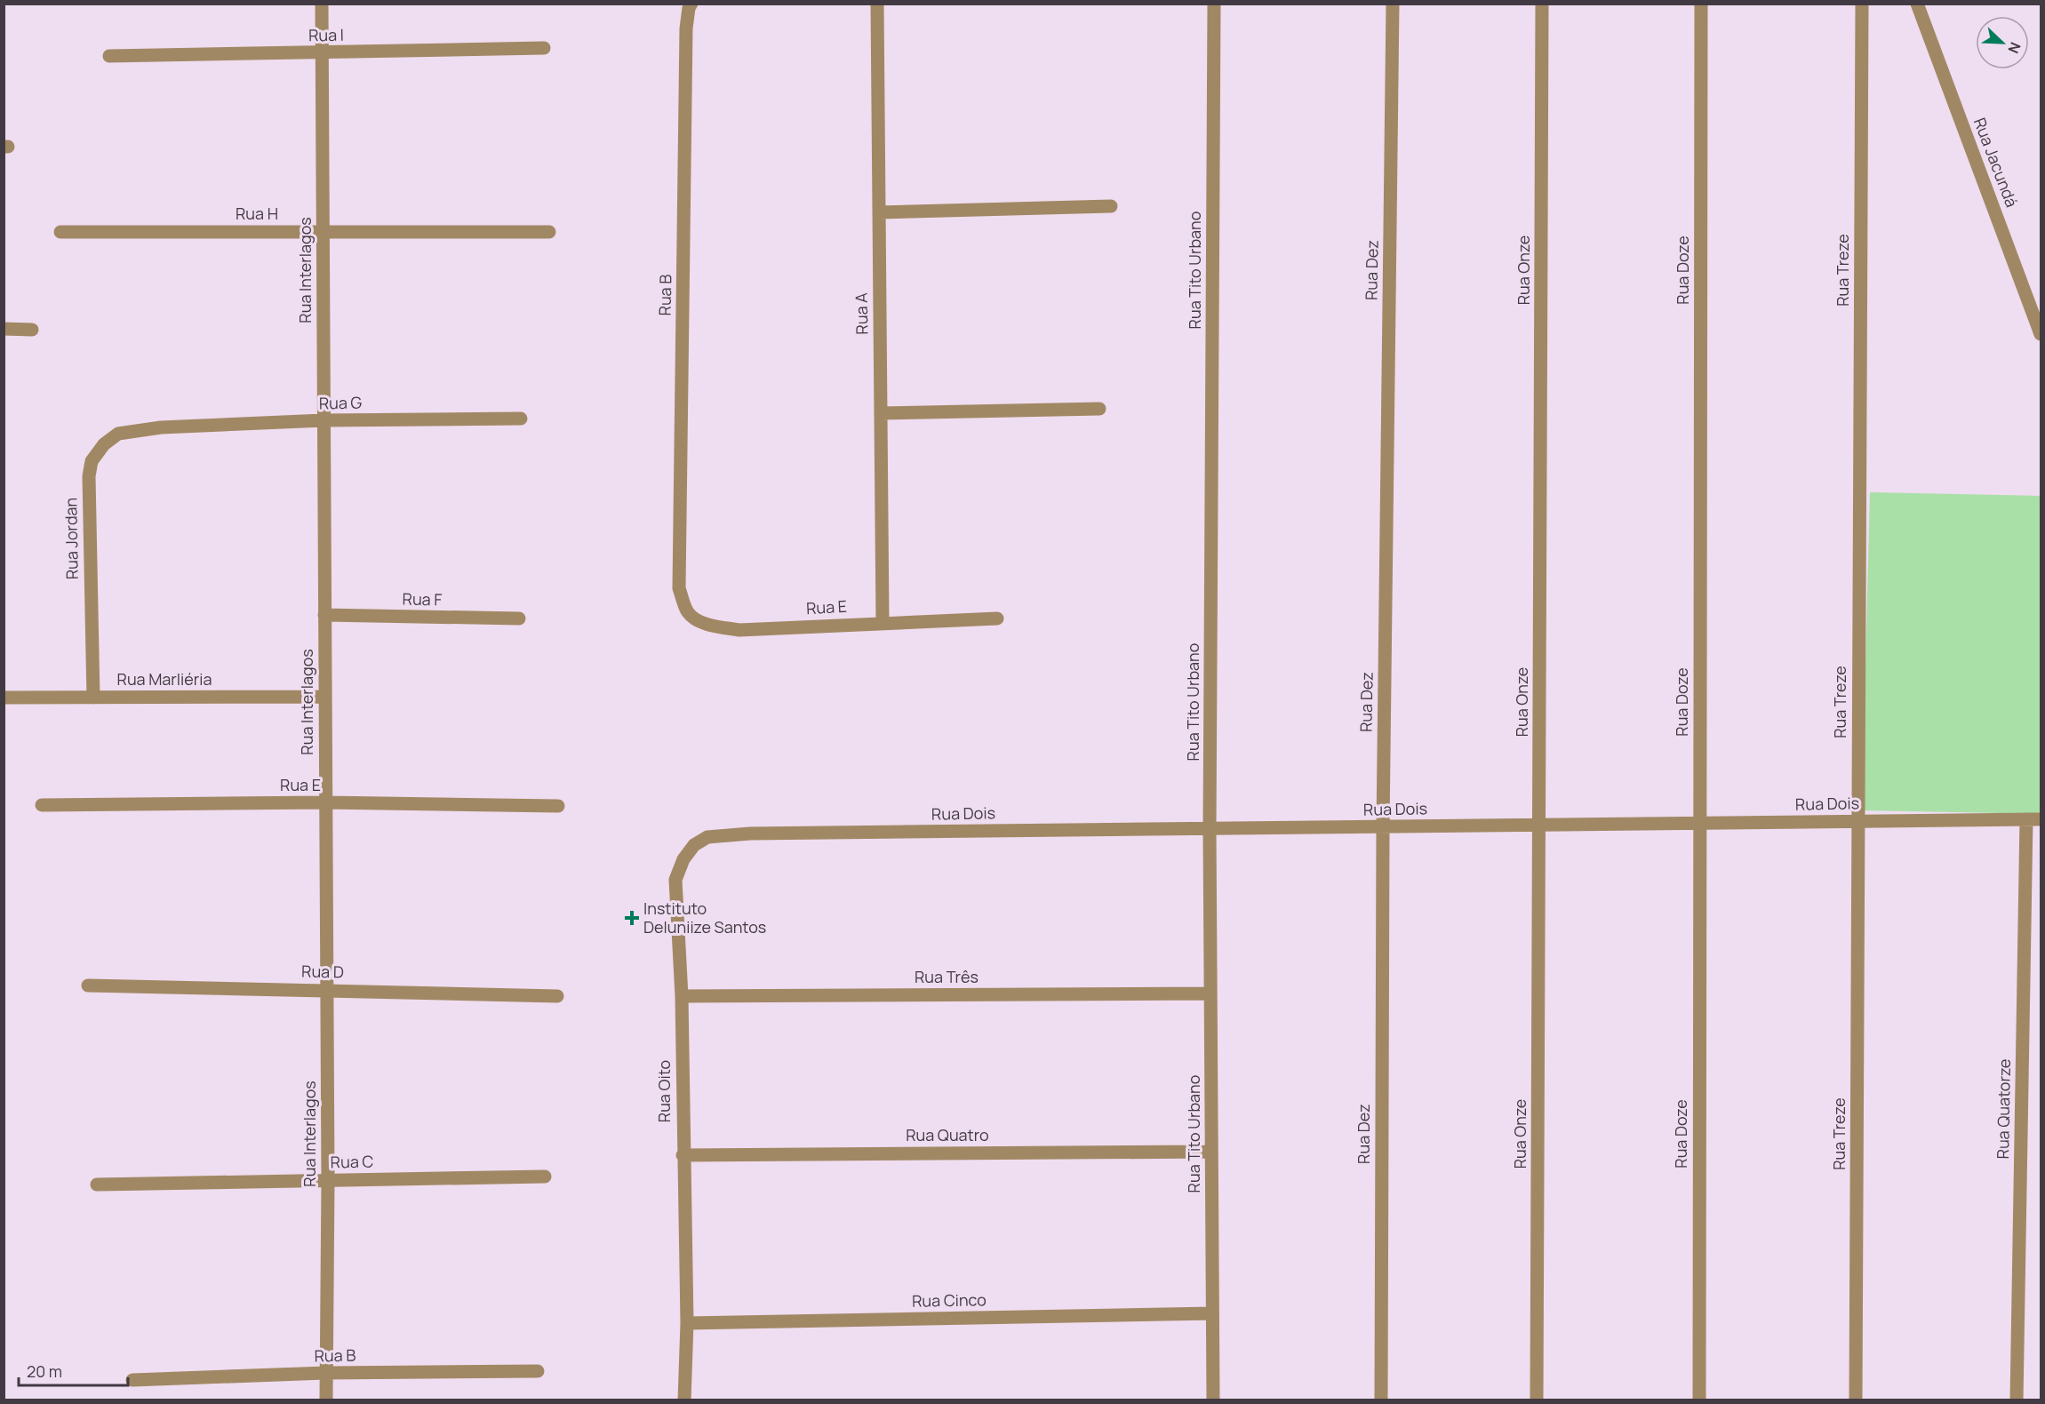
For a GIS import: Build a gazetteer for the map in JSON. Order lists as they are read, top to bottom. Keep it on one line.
{"streets":{"street":["Rua I","Rua Jacundá","Rua H","Rua Interlagos","Rua Tito Urbano","Rua Dez","Rua Onze","Rua Doze","Rua Treze","Rua B","Rua A","Rua G","Rua Jordan","Rua F","Rua E","Rua Marliéria","Rua Dois","Rua D","Rua Três","Rua Oito","Rua Quatorze","Rua Quatro","Rua C","Rua Cinco"]},"crossings":[["Rua I","Rua Interlagos"],["Rua H","Rua Interlagos"],["Rua Interlagos","Rua B"],["Rua Interlagos","Rua G"],["Rua Interlagos","Rua F"],["Rua Interlagos","Rua E"],["Rua Interlagos","Rua Marliéria"],["Rua Interlagos","Rua D"],["Rua Interlagos","Rua C"],["Rua Tito Urbano","Rua Dois"],["Rua Tito Urbano","Rua Três"],["Rua Tito Urbano","Rua Quatro"],["Rua Tito Urbano","Rua Cinco"],["Rua Dez","Rua Dois"],["Rua Onze","Rua Dois"],["Rua Doze","Rua Dois"],["Rua Treze","Rua Dois"],["Rua B","Rua E"],["Rua A","Rua E"],["Rua G","Rua Jordan"],["Rua Jordan","Rua Marliéria"],["Rua Dois","Rua Oito"],["Rua Dois","Rua Quatorze"],["Rua Três","Rua Oito"],["Rua Oito","Rua Quatro"],["Rua Oito","Rua Cinco"]],"places":{"health":["Instituto Deluniize Santos"]},"scale_bar":"20 m","north":"bottom right"}
